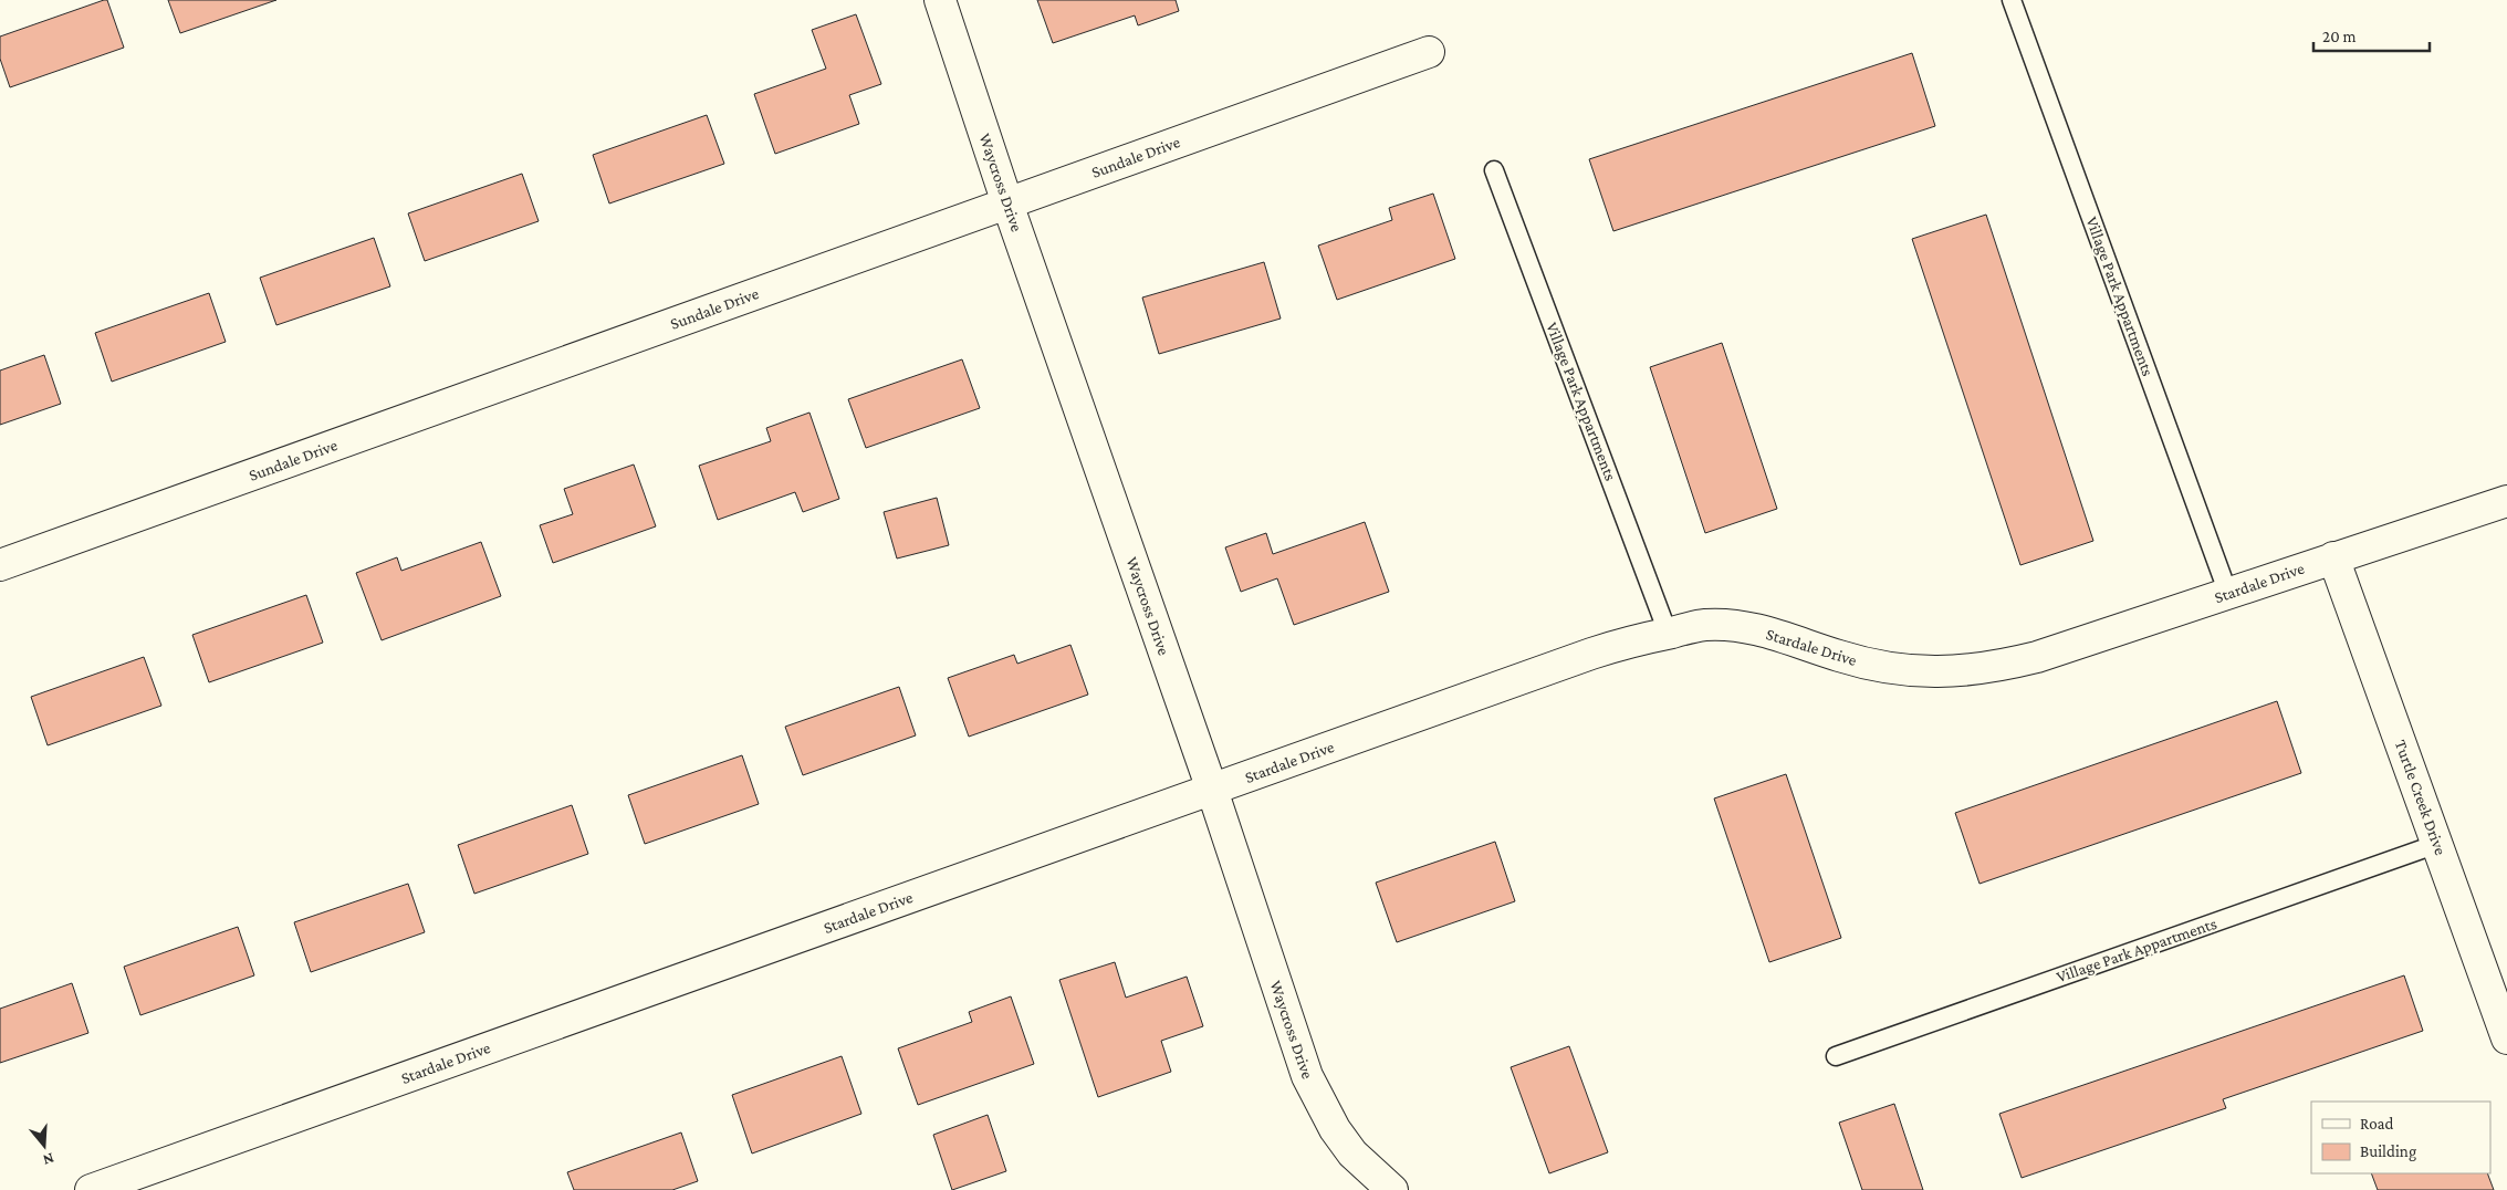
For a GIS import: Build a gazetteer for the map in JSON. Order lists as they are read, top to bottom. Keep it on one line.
{"streets":{"street":["Sundale Drive","Waycross Drive","Stardale Drive","Turtle Creek Drive"],"lane":["Village Park Appartments"]},"crossings":[["Sundale Drive","Waycross Drive"],["Waycross Drive","Stardale Drive"],["Village Park Appartments","Stardale Drive"],["Village Park Appartments","Turtle Creek Drive"],["Stardale Drive","Turtle Creek Drive"]],"legend":["Road","Building"],"scale_bar":"20 m","north":"bottom"}
